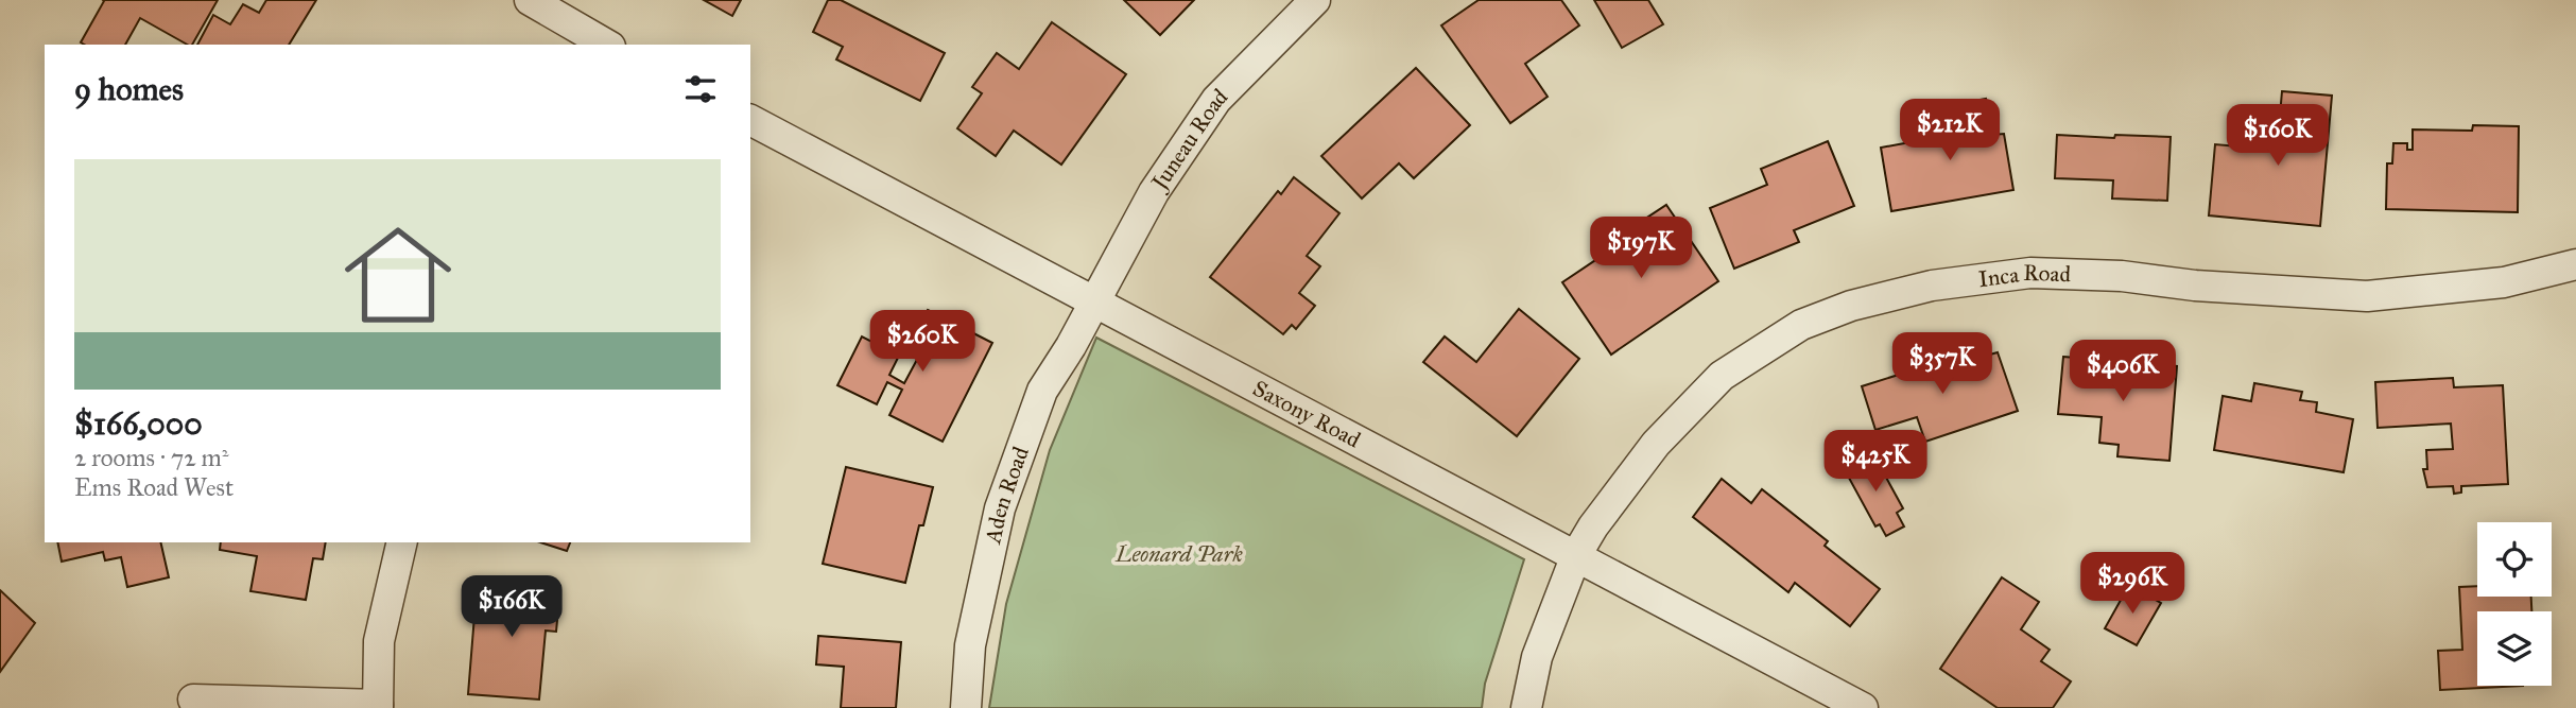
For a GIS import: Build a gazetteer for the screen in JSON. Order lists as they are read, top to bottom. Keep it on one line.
{"streets":{"street":["Juneau Road","Inca Road","Saxony Road","Aden Road"]},"crossings":[["Juneau Road","Saxony Road"],["Juneau Road","Aden Road"],["Inca Road","Saxony Road"],["Saxony Road","Aden Road"]],"parks":["Leonard Park"],"page":{"heading":"9 homes","price":["$212K","$160K","$197K","$260K","$357K","$406K","$425K","$296K","$166K"],"list":[{"name":"$166,000","note":"2 rooms · 72 m² · Ems Road West"}]}}
